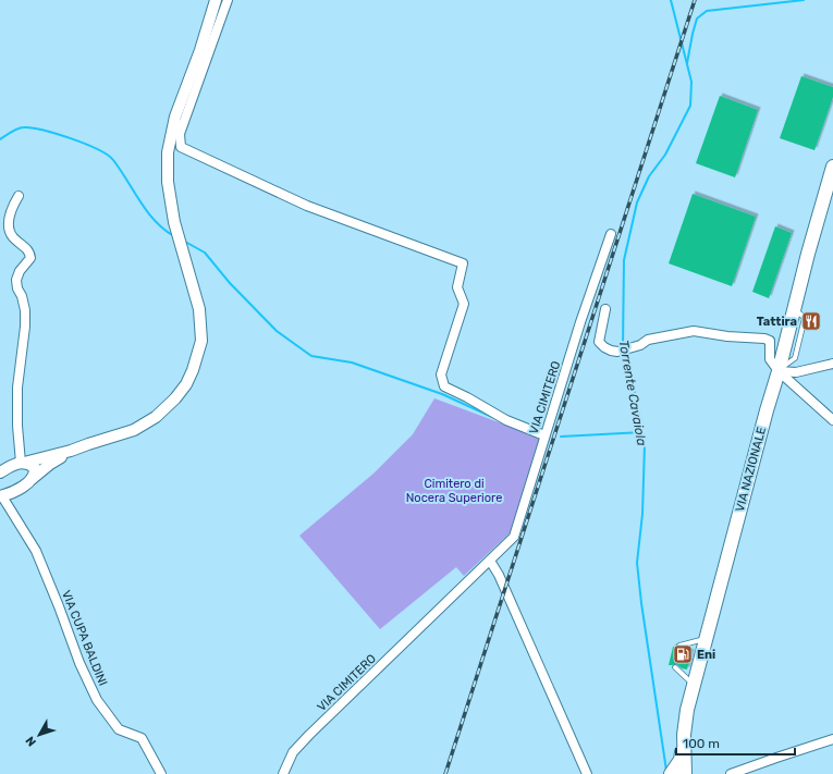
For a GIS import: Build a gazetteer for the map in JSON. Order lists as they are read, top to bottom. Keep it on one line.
{"streets":{"main road":["VIA NAZIONALE"],"street":["VIA CIMITERO","VIA CUPA BALDINI"]},"water":["Torrente Cavaiola"],"parks":["Cimitero di Nocera Superiore"],"places":{"restaurant":["Tattira"],"fuel station":["Eni"]},"scale_bar":"100 m","north":"bottom left"}
